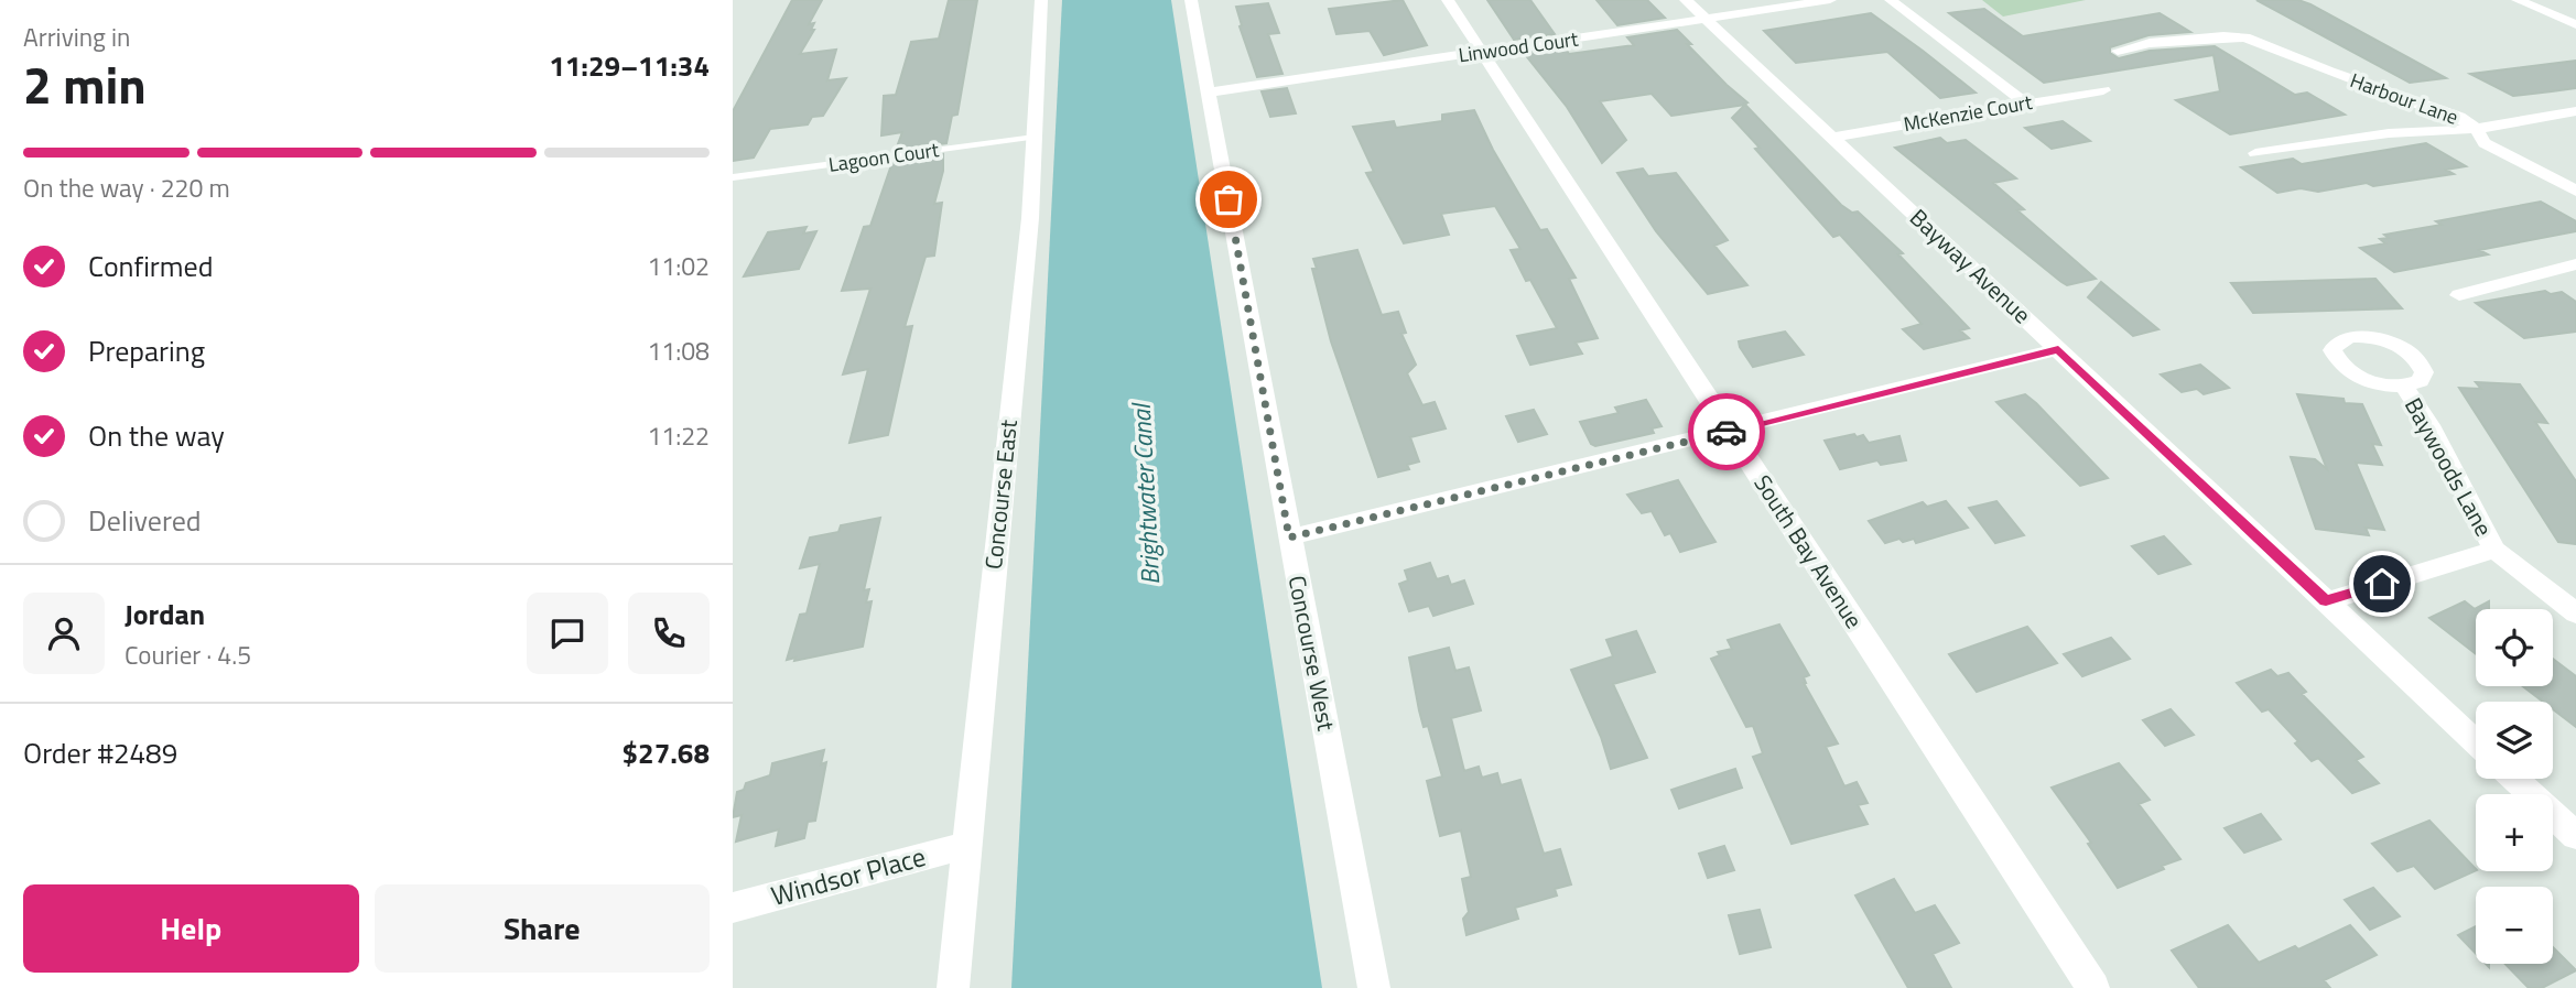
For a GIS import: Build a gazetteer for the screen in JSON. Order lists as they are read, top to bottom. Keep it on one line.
{"streets":{"street":["Linwood Court","Harbour Lane","McKenzie Court","Bayway Avenue","Baywoods Lane","Concourse East","South Bay Avenue","Concourse West","Windsor Place"],"lane":["Lagoon Court"]},"crossings":[["Linwood Court","Bayway Avenue"],["Linwood Court","South Bay Avenue"],["Linwood Court","Concourse West"],["McKenzie Court","Bayway Avenue"],["Lagoon Court","Concourse East"],["Bayway Avenue","Baywoods Lane"],["Concourse East","Windsor Place"]],"water":["Brightwater Canal"],"page":{"heading":["2 min","Arriving in","11:29–11:34"],"panel":["Jordan","Courier · 4.5","Order #2489","$27.68"],"bar":"On the way · 220 m","list":[["Confirmed","11:02"],["Preparing","11:08"],["On the way","11:22"],"Delivered"],"map_buttons":["+","−"],"buttons":["Help","Share"]}}
